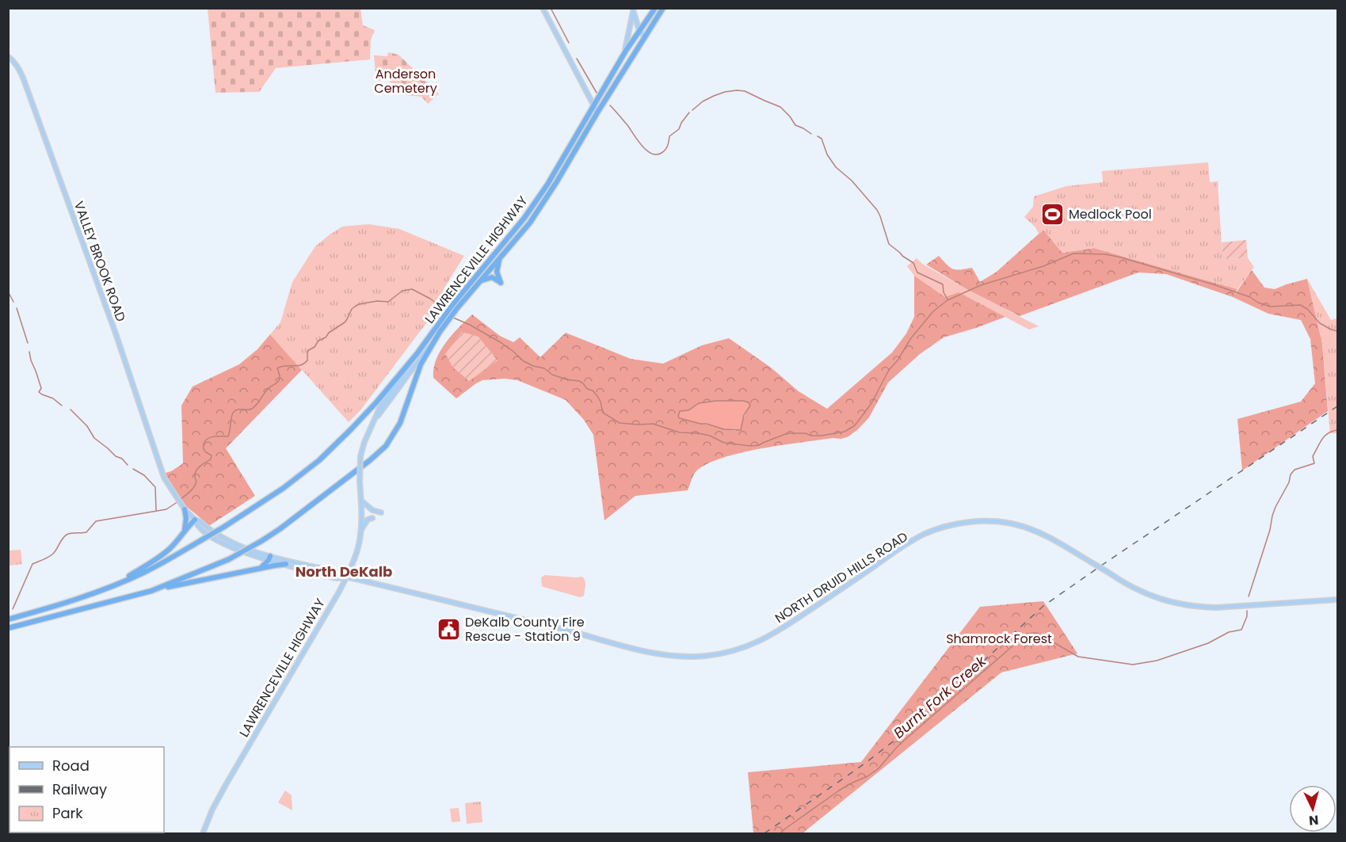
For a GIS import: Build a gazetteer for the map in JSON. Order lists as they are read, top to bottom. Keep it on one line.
{"streets":{"highway":["LAWRENCEVILLE HIGHWAY"],"main road":["VALLEY BROOK ROAD","NORTH DRUID HILLS ROAD"]},"crossings":[["LAWRENCEVILLE HIGHWAY","NORTH DRUID HILLS ROAD"],["VALLEY BROOK ROAD","NORTH DRUID HILLS ROAD"]],"districts":["North DeKalb"],"water":["Burnt Fork Creek"],"parks":["Anderson Cemetery","Shamrock Forest"],"places":{"sports":["Medlock Pool"],"public building":["DeKalb County Fire Rescue - Station 9"]},"legend":["Road","Railway","Park"],"north":"bottom"}
